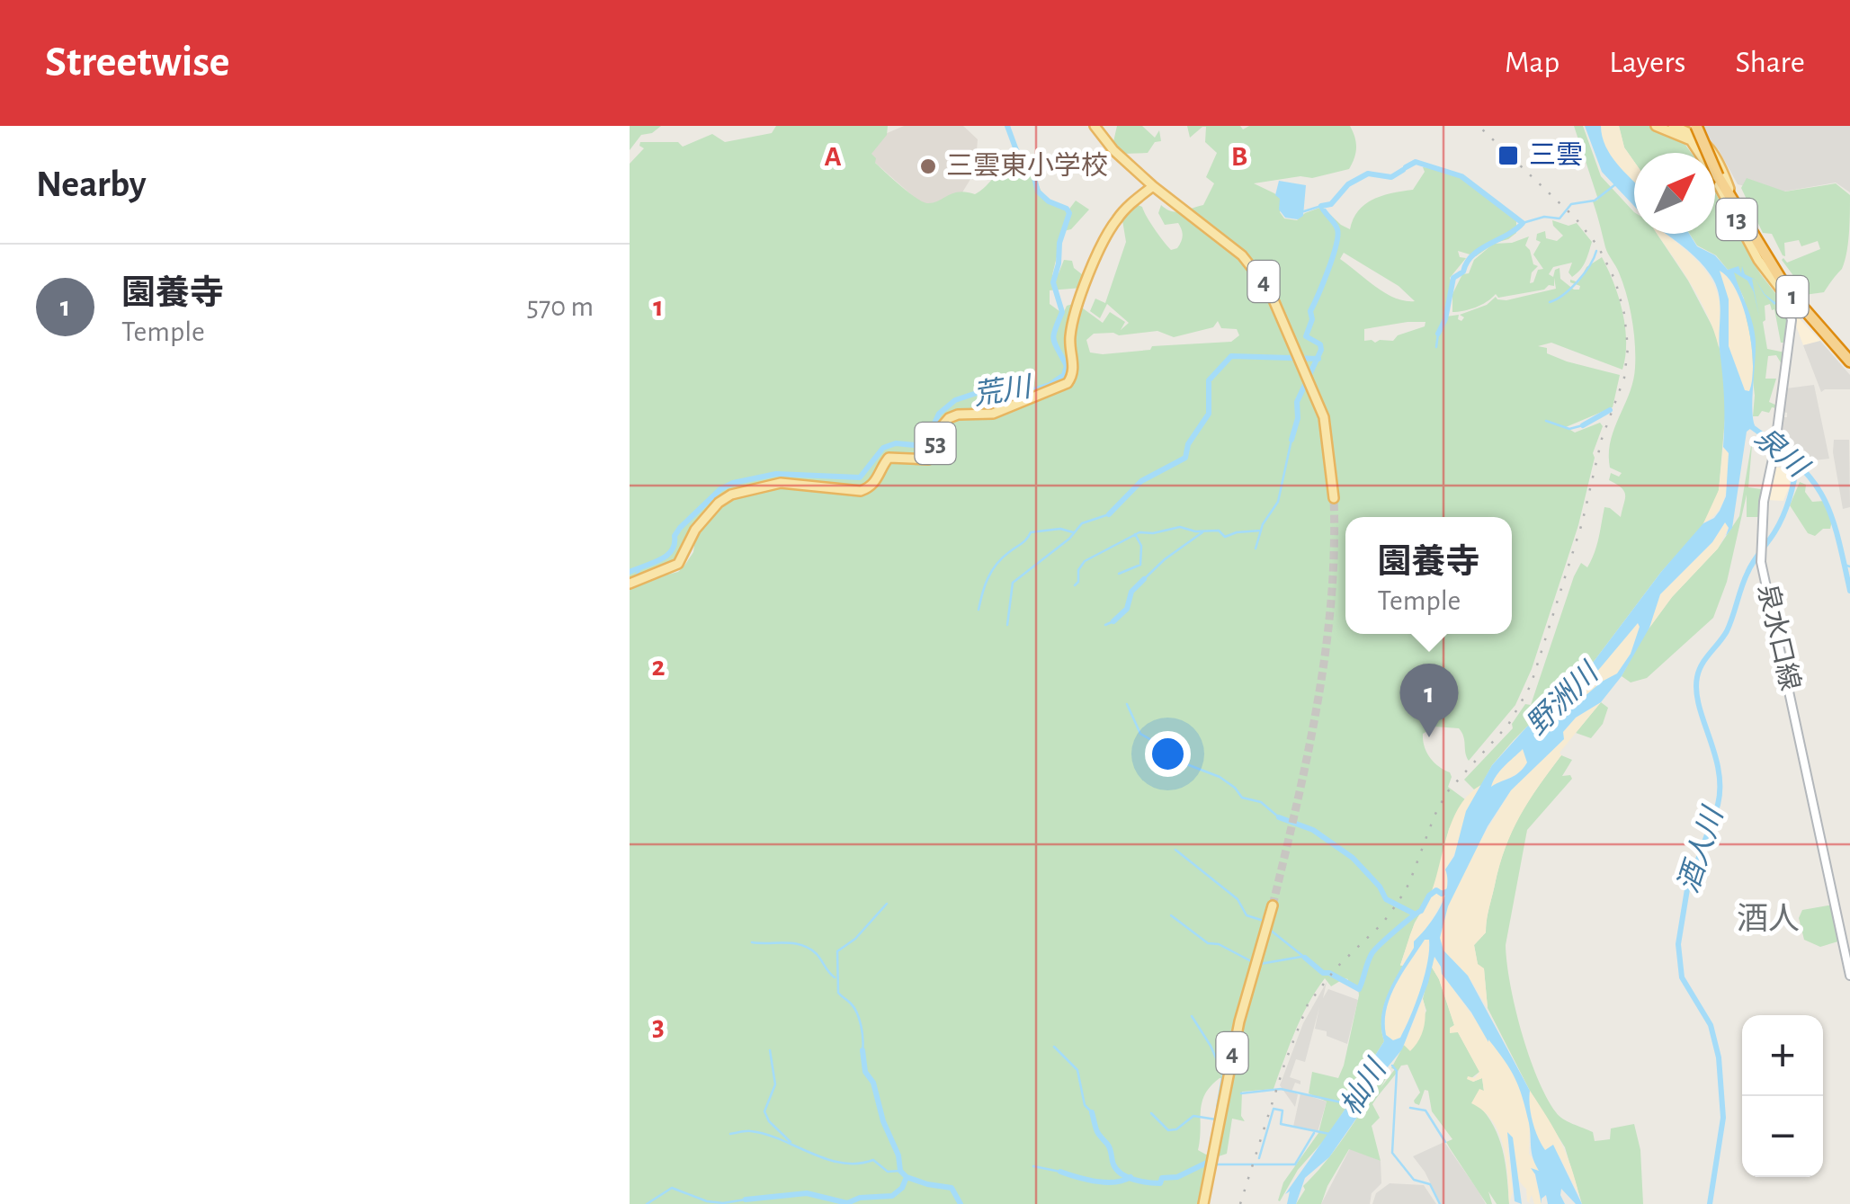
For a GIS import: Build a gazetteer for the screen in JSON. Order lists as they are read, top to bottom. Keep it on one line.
{"streets":{"highway":["1"],"main road":["13","4","53","泉水口線"]},"crossings":[["13","1"],["4","53"],["1","泉水口線"]],"districts":["酒人"],"water":["荒川","泉川","野洲川","酒人川","杣川"],"places":{"transit":["三雲"],"other":["三雲東小学校"]},"north":"top right","page":{"header":"Streetwise","nav":["Map","Layers","Share"],"heading":"Nearby","list":[{"mark":"1","name":"園養寺","note":"Temple","value":"570 m"}],"popup":["園養寺","Temple"],"pins":"1","map_buttons":["+","−"]},"grid":{"columns":["A","B"],"rows":["1","2","3"]}}
